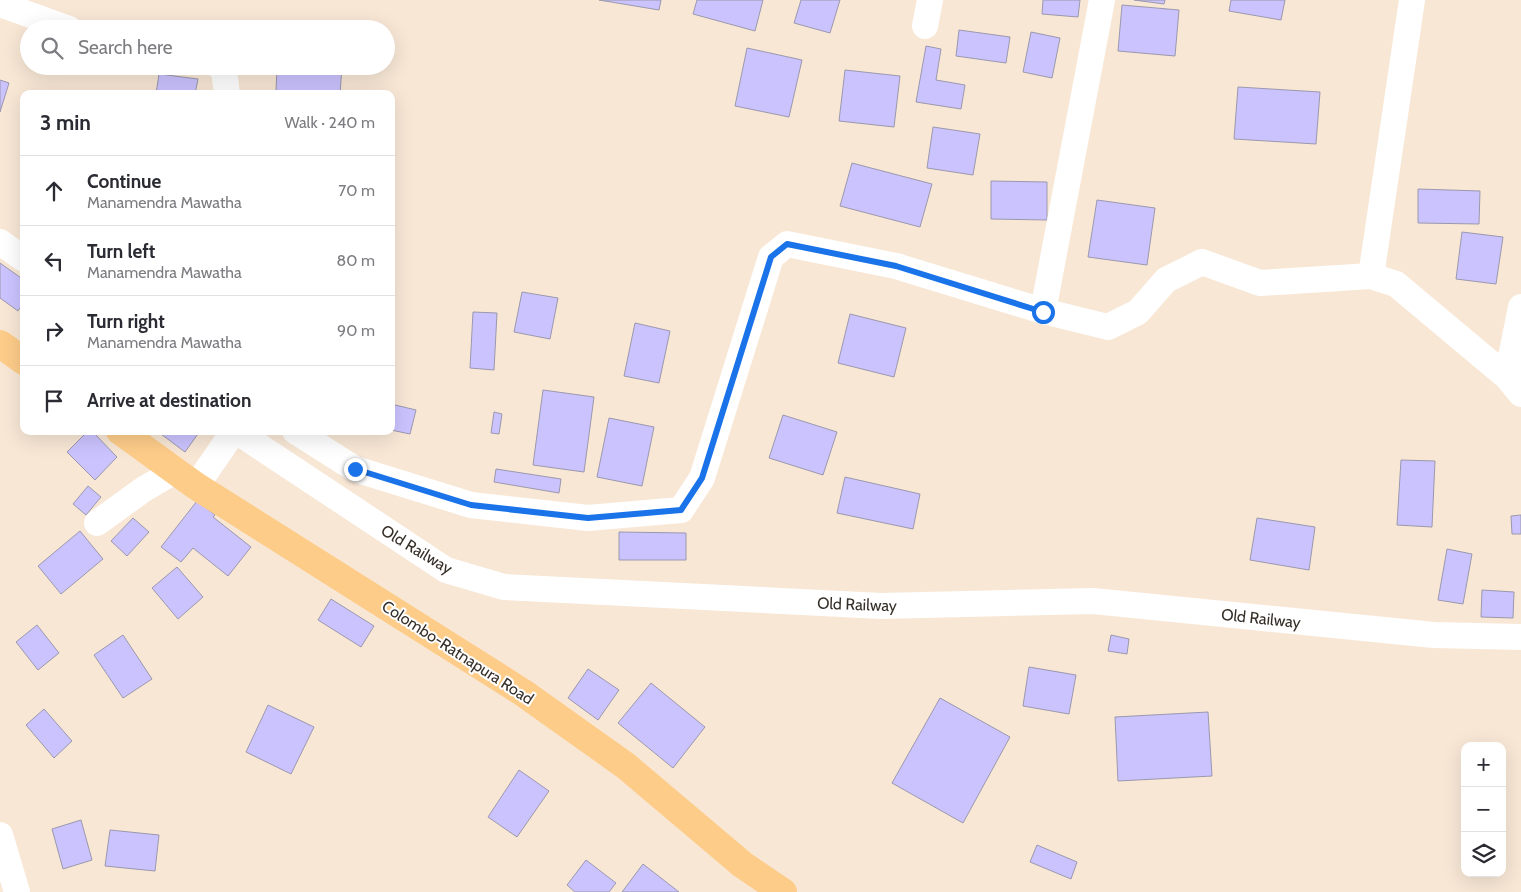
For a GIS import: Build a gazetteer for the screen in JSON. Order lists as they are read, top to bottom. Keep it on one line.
{"streets":{"highway":["Colombo-Ratnapura Road"],"street":["Old Railway"]},"page":{"search":"Search here","heading":["3 min","Walk · 240 m"],"list":[["Continue","Manamendra Mawatha","70 m"],["Turn left","Manamendra Mawatha","80 m"],["Turn right","Manamendra Mawatha","90 m"],"Arrive at destination"],"map_buttons":["+","−"]}}
